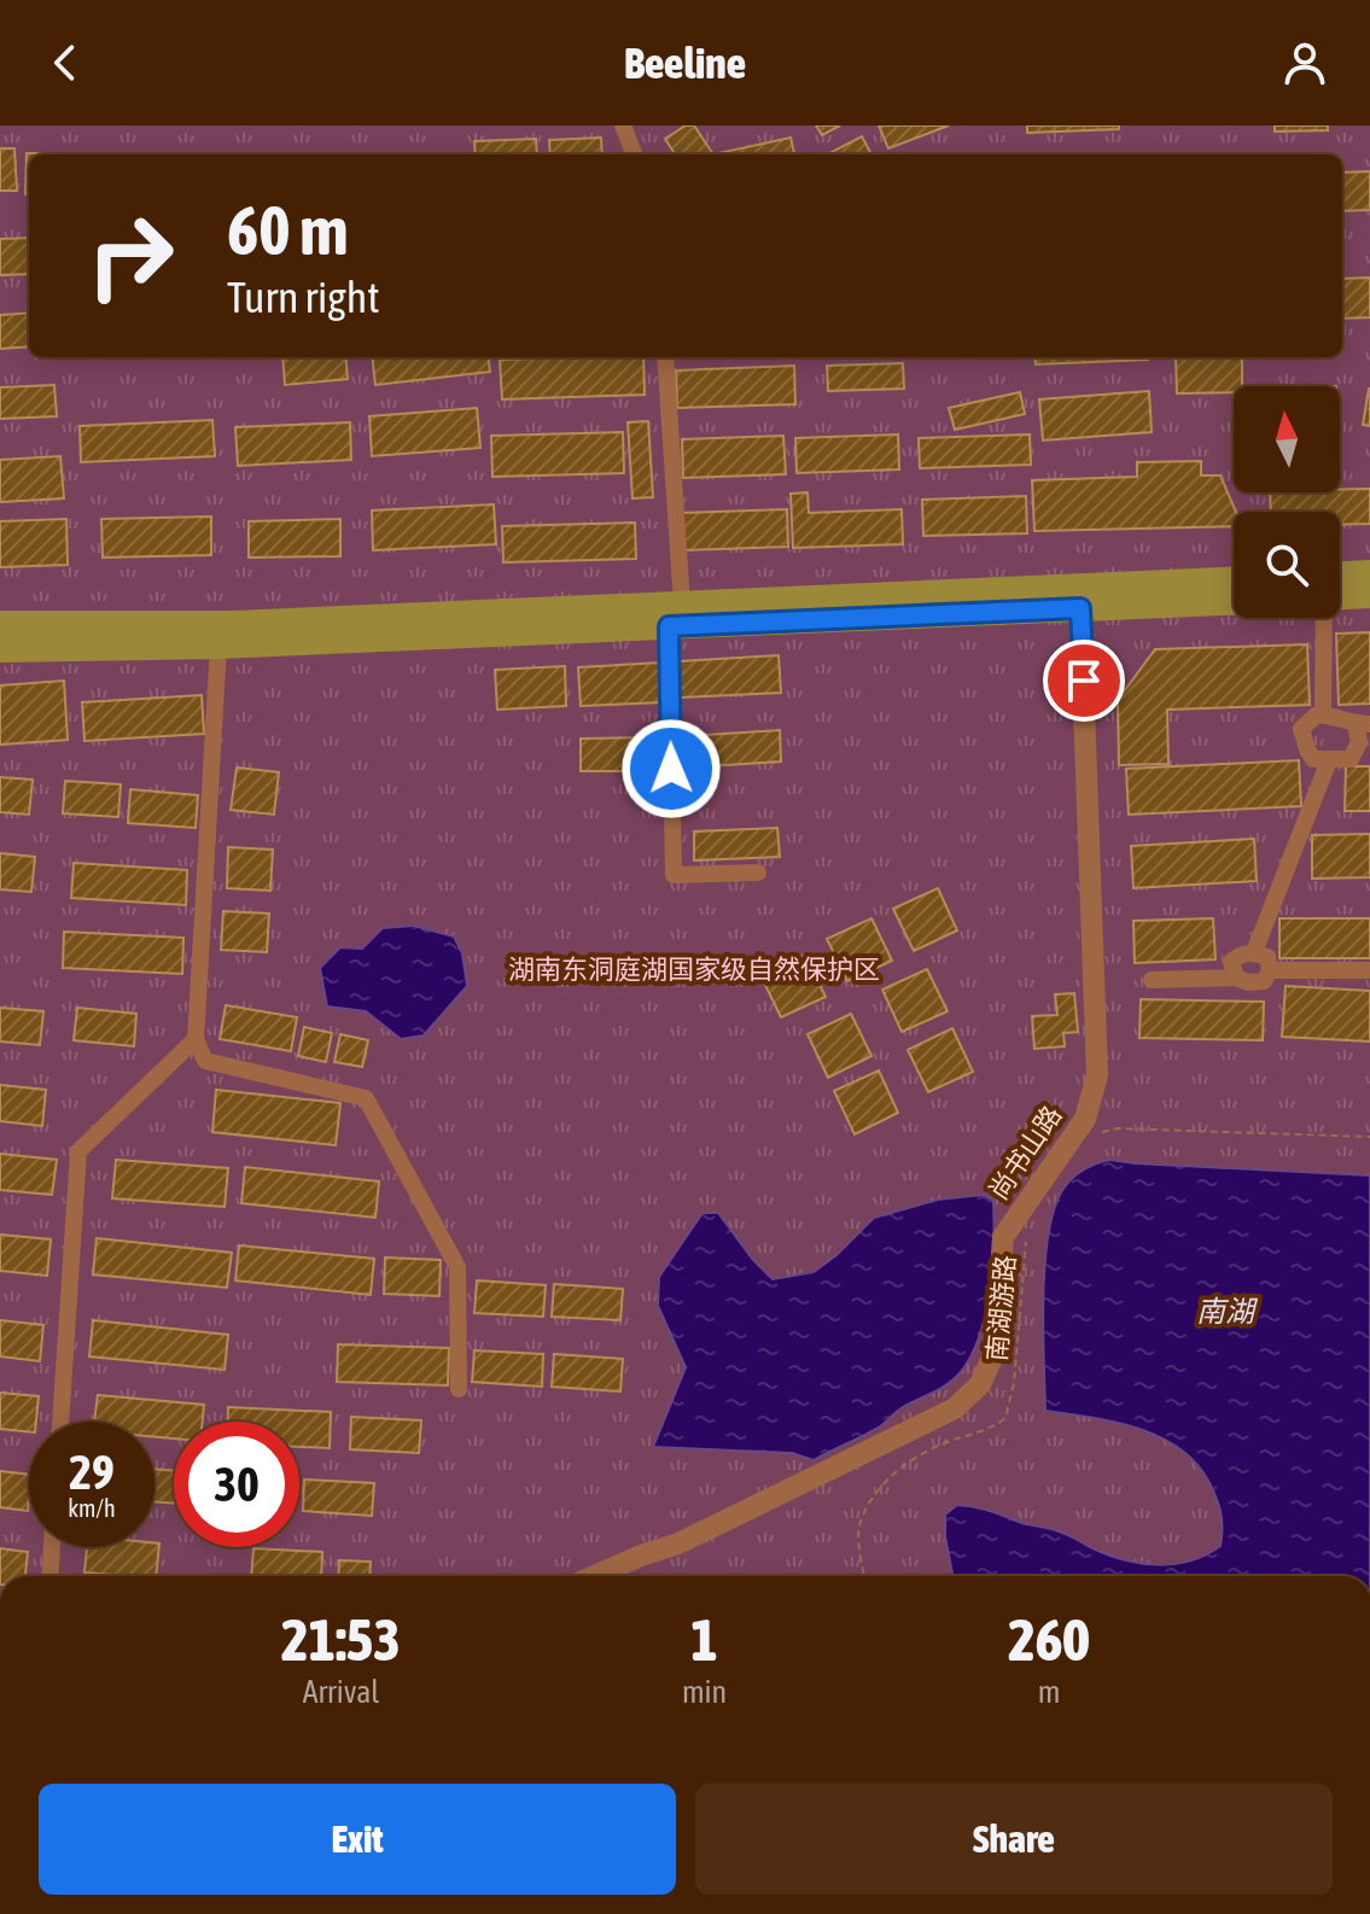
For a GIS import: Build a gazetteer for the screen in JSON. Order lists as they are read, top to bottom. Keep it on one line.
{"streets":{"street":["尚书山路"],"path":["南湖游路"]},"water":["南湖"],"parks":["湖南东洞庭湖国家级自然保护区"],"north":"top","page":{"header":"Beeline","turn":["60 m","Turn right"],"speed":"29 km/h","limit":"30","eta":["21:53","Arrival","1","min","260","m"],"buttons":["Exit","Share"]}}
